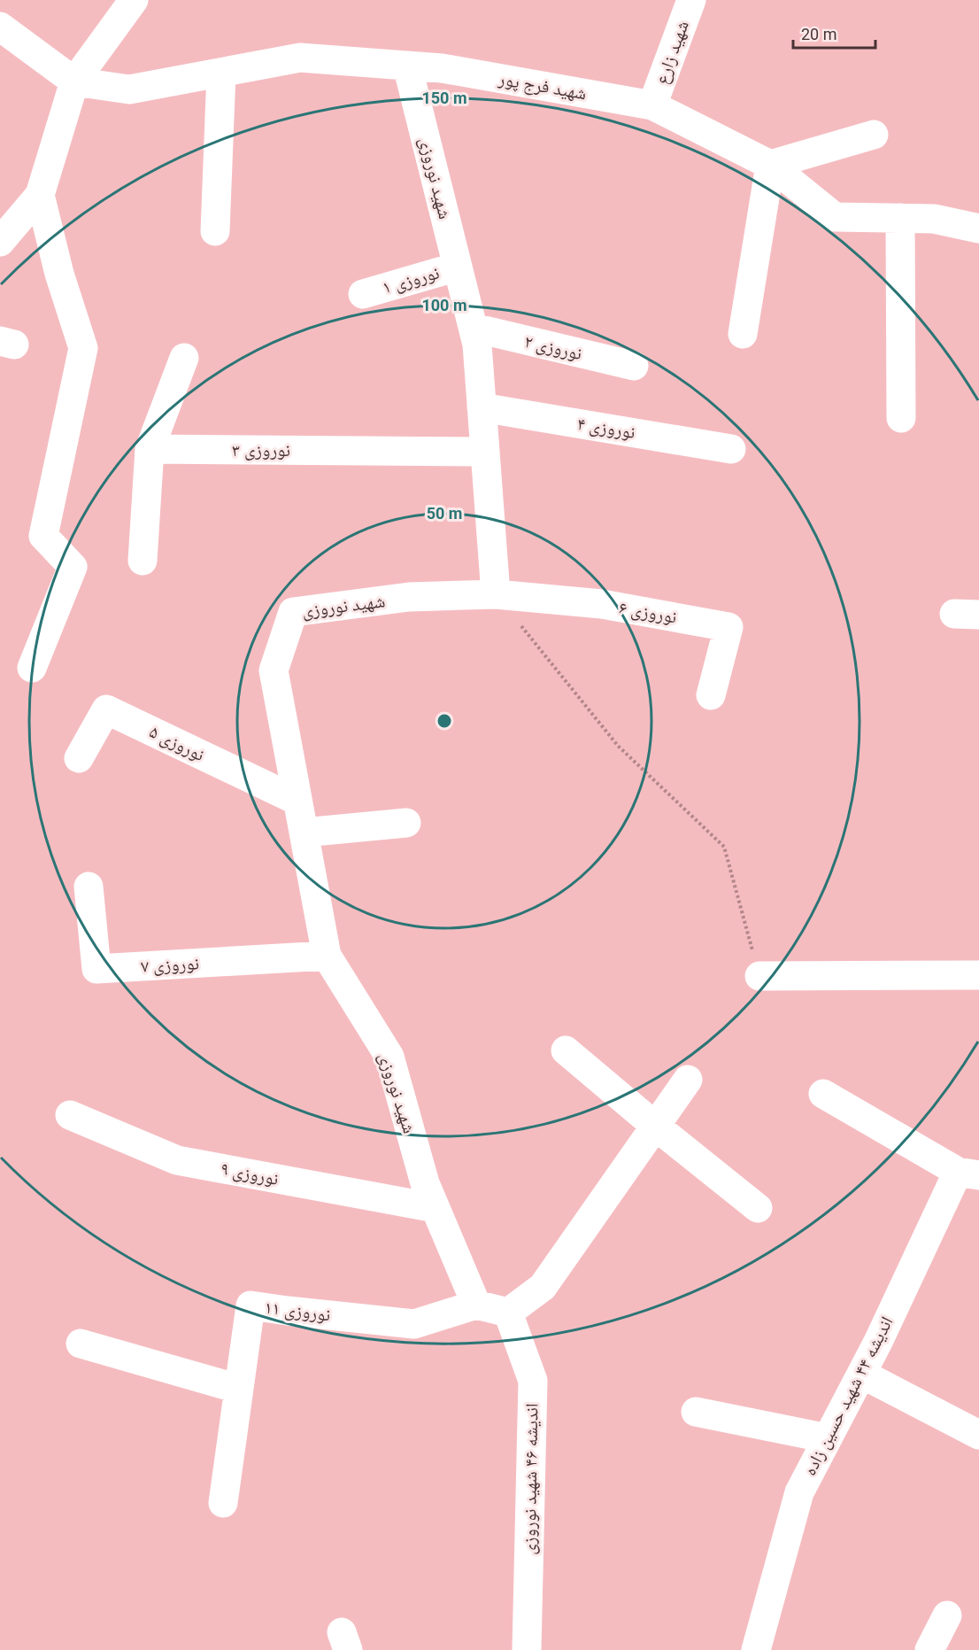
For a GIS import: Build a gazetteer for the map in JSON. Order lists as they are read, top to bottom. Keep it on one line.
{"streets":{"street":["شهید زارع","شهید فرج پور","شهید نوروزی","نوروزی ۱","نوروزی ۲","نوروزی ۴","نوروزی ۳","نوروزی ۶","نوروزی ۵","نوروزی ۷","نوروزی ۹","نوروزی ۱۱","اندیشه ۴۴ شهید حسین زاده","اندیشه ۴۶ شهید نوروزی"]},"crossings":[["شهید زارع","شهید فرج پور"],["شهید فرج پور","شهید نوروزی"],["شهید نوروزی","نوروزی ۱"],["شهید نوروزی","نوروزی ۲"],["شهید نوروزی","نوروزی ۴"],["شهید نوروزی","نوروزی ۳"],["شهید نوروزی","نوروزی ۶"],["شهید نوروزی","نوروزی ۵"],["شهید نوروزی","نوروزی ۷"],["شهید نوروزی","نوروزی ۹"],["شهید نوروزی","نوروزی ۱۱"]],"scale_bar":"20 m","rings":["150 m","100 m","50 m"]}
